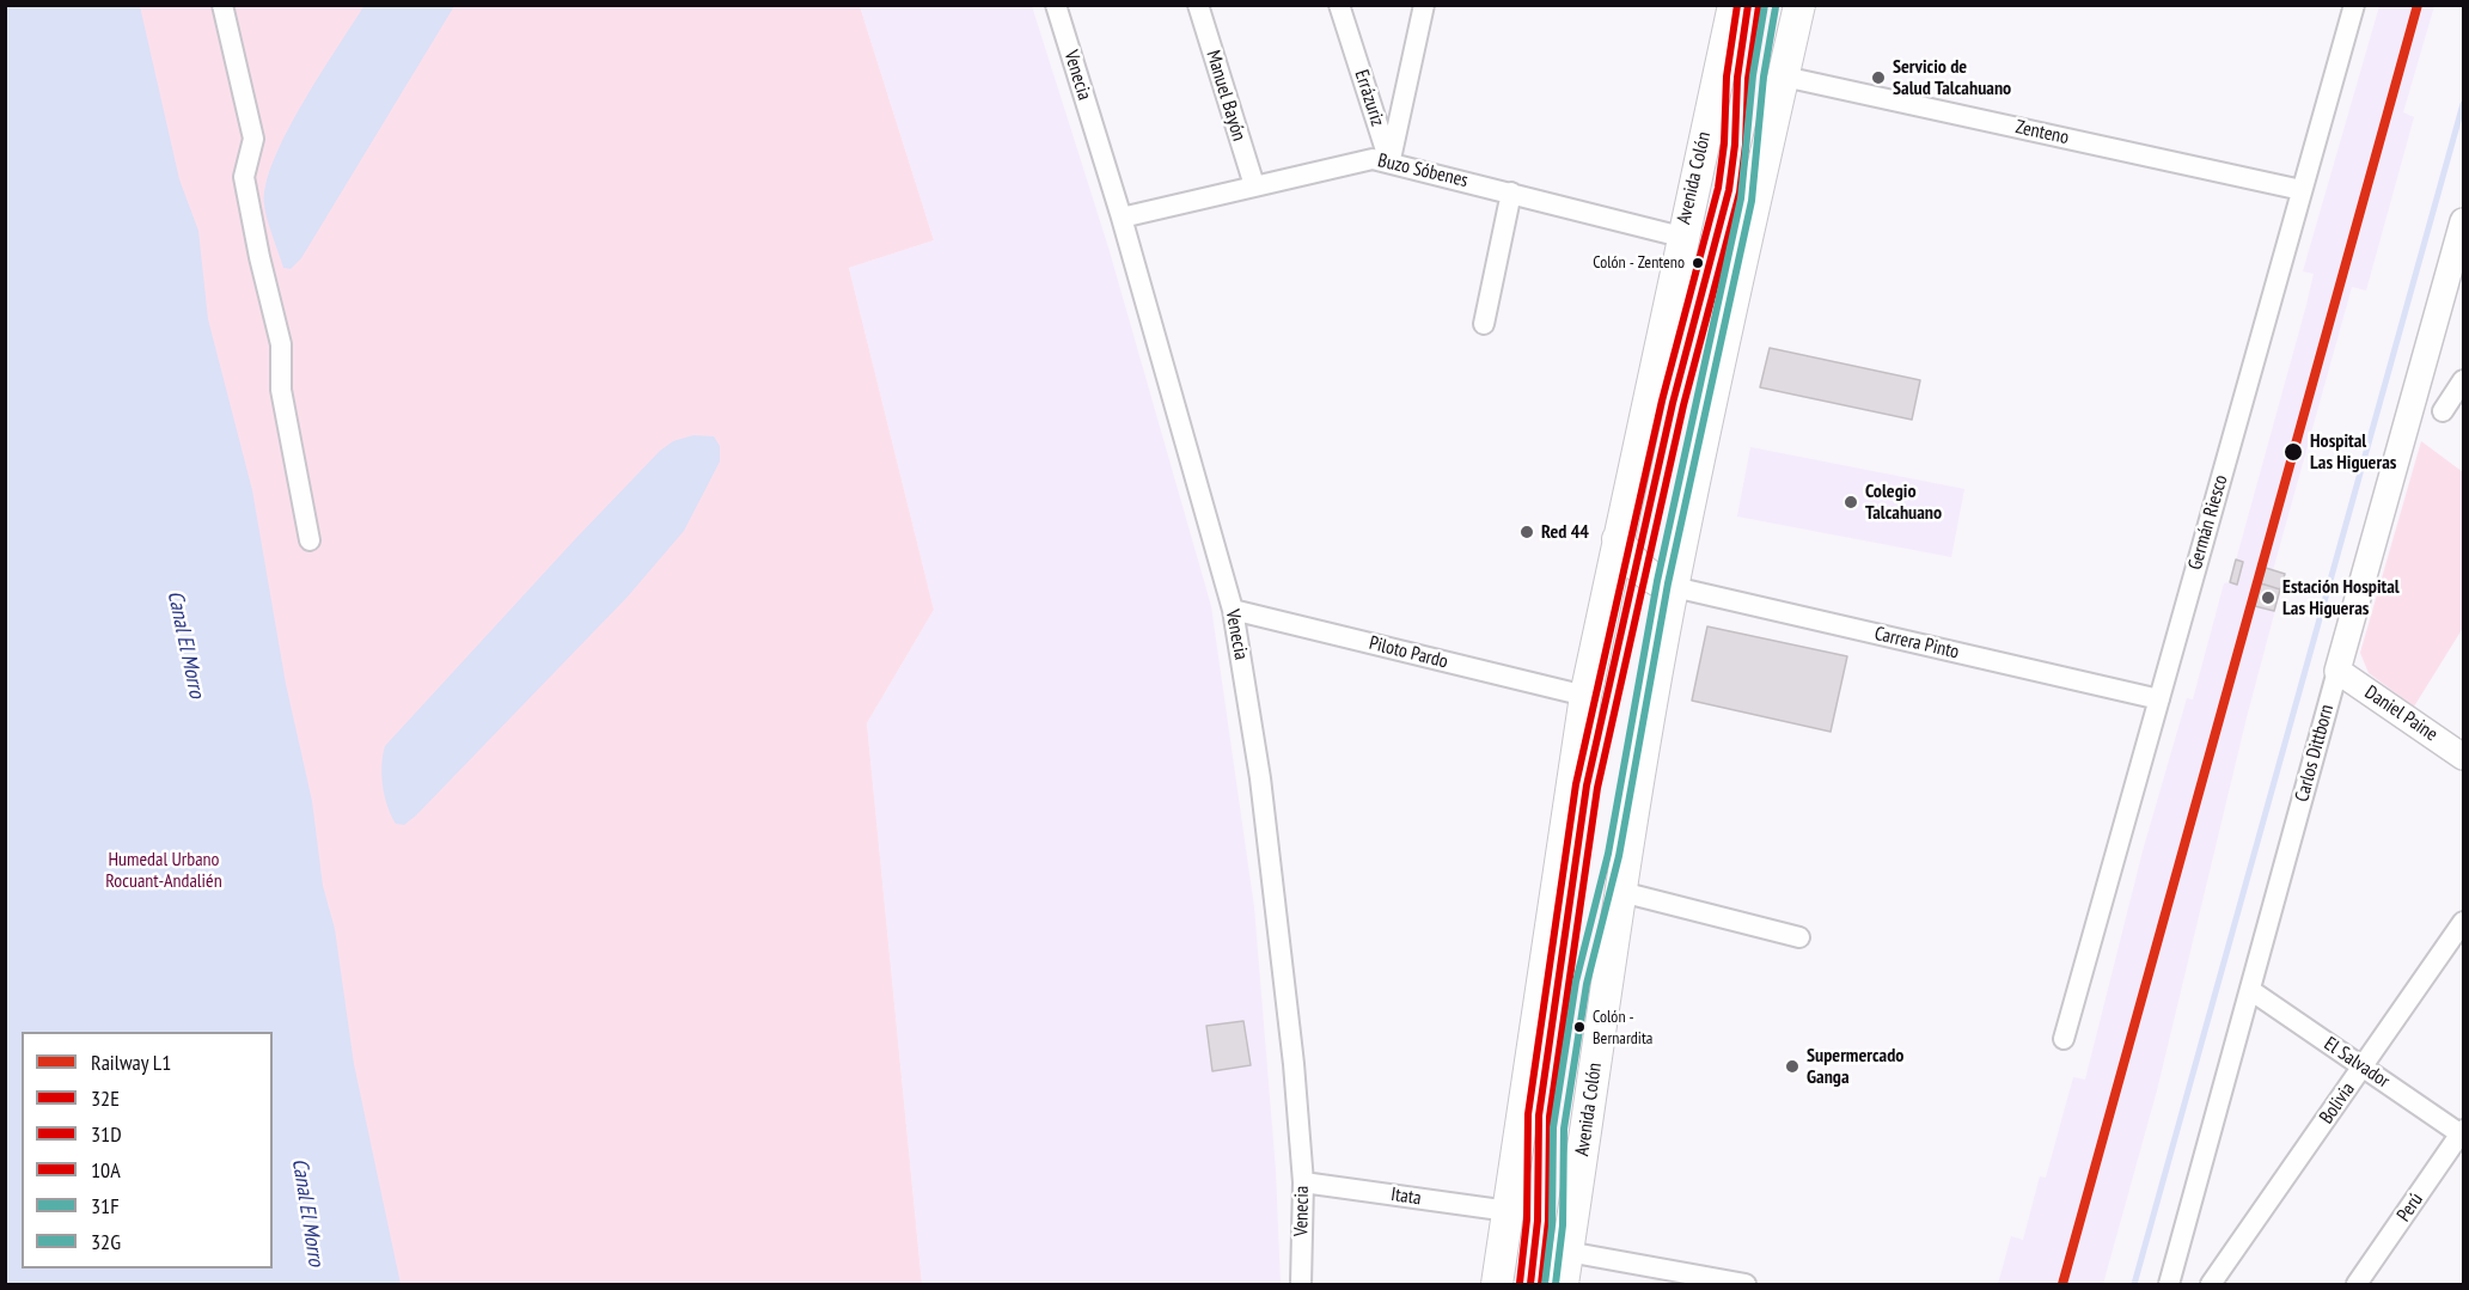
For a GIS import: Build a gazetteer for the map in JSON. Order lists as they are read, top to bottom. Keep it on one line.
{"streets":{"main road":["Avenida Colón"],"street":["Venecia","Manuel Bayón","Errázuriz","Zenteno","Buzo Sóbenes","Germán Riesco","Carrera Pinto","Piloto Pardo","Daniel Paine","Carlos Dittborn","El Salvador","Bolivia","Itata","Perú"]},"crossings":[["Venecia","Buzo Sóbenes"],["Venecia","Piloto Pardo"],["Venecia","Itata"],["Manuel Bayón","Buzo Sóbenes"],["Errázuriz","Buzo Sóbenes"],["Zenteno","Avenida Colón"],["Zenteno","Germán Riesco"],["Buzo Sóbenes","Avenida Colón"],["Avenida Colón","Carrera Pinto"],["Avenida Colón","Piloto Pardo"],["Avenida Colón","Itata"],["Germán Riesco","Carrera Pinto"],["Daniel Paine","Carlos Dittborn"],["Carlos Dittborn","El Salvador"],["El Salvador","Bolivia"],["El Salvador","Perú"]],"water":["Canal El Morro"],"parks":["Humedal Urbano Rocuant-Andalién"],"places":["Servicio de Salud Talcahuano","Colón - Zenteno","Hospital Las Higueras","Colegio Talcahuano","Red 44","Estación Hospital Las Higueras","Colón - Bernardita","Supermercado Ganga"],"lines":["rail line L1","transit line 32E","transit line 10A","transit line 31F","transit line 31D","transit line 32G"],"legend":["Railway L1","32E","31D","10A","31F","32G"]}
